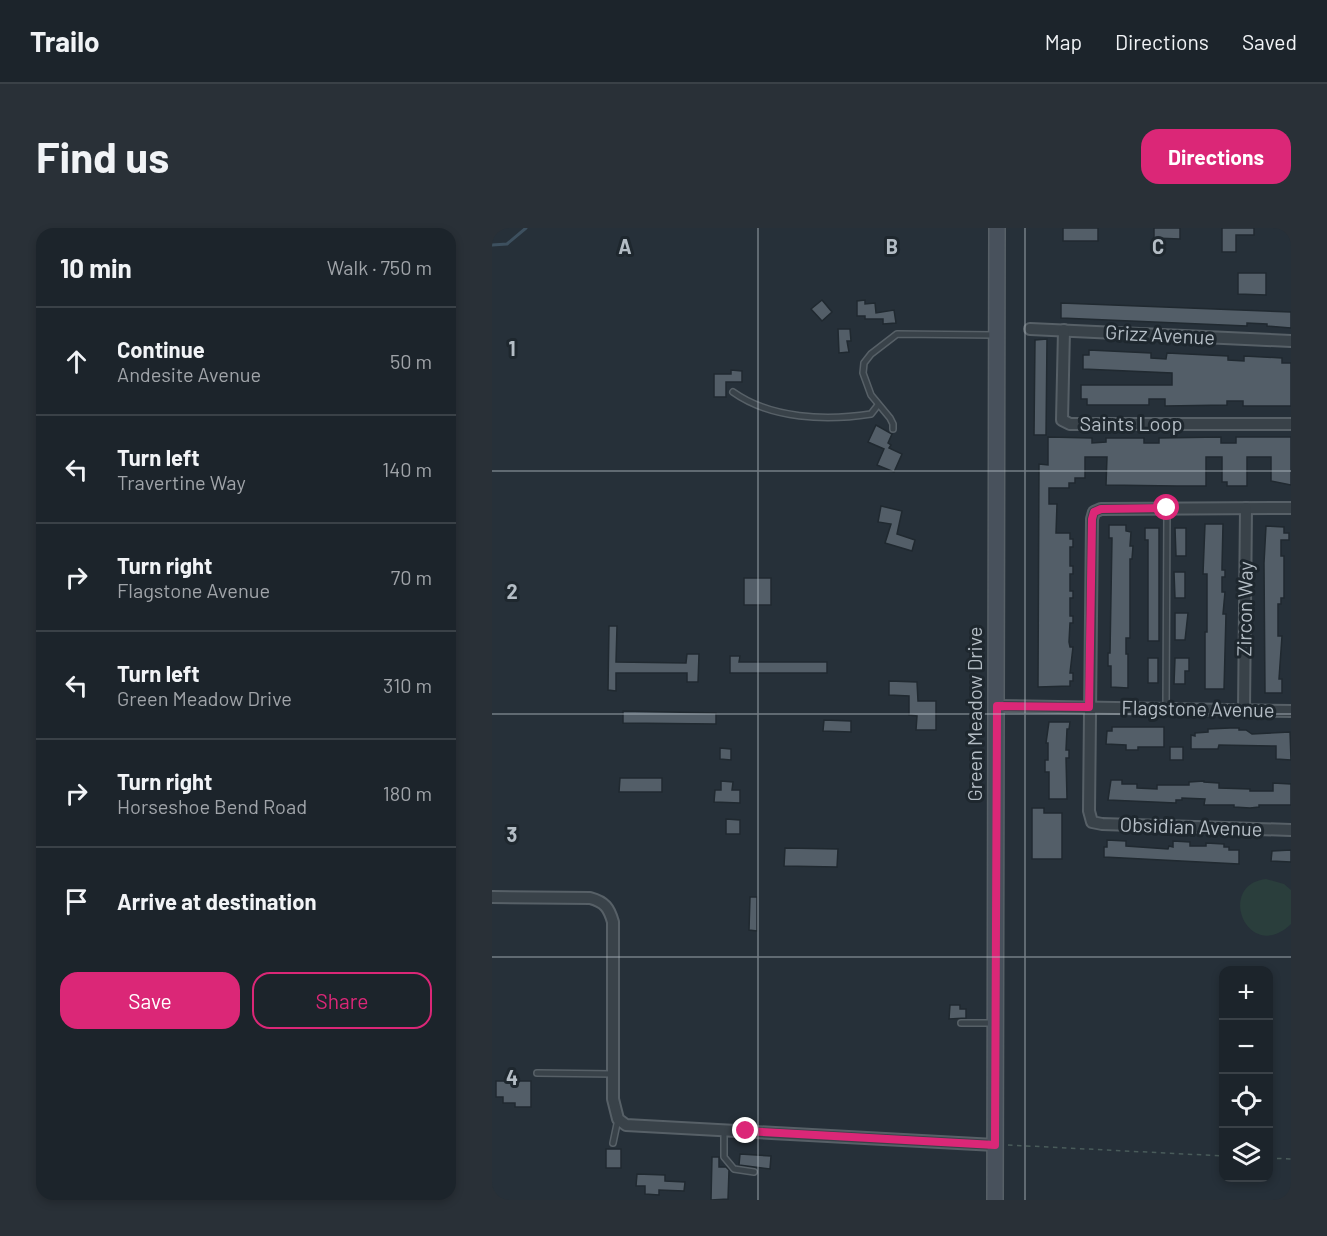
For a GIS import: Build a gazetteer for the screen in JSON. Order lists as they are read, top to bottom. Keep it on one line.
{"streets":{"main road":["Green Meadow Drive"],"street":["Grizz Avenue","Saints Loop","Zircon Way","Flagstone Avenue","Obsidian Avenue"]},"crossings":[["Grizz Avenue","Saints Loop"],["Zircon Way","Flagstone Avenue"],["Flagstone Avenue","Green Meadow Drive"],["Flagstone Avenue","Obsidian Avenue"]],"page":{"header":"Trailo","nav":["Map","Directions","Saved"],"buttons":["Directions",["Save","Share"]],"title":"Find us","heading":["10 min","Walk · 750 m"],"list":[["Continue","Andesite Avenue","50 m"],["Turn left","Travertine Way","140 m"],["Turn right","Flagstone Avenue","70 m"],["Turn left","Green Meadow Drive","310 m"],["Turn right","Horseshoe Bend Road","180 m"],"Arrive at destination"],"map_buttons":["+","−"]},"grid":{"columns":["A","B","C"],"rows":["1","2","3","4"]}}
